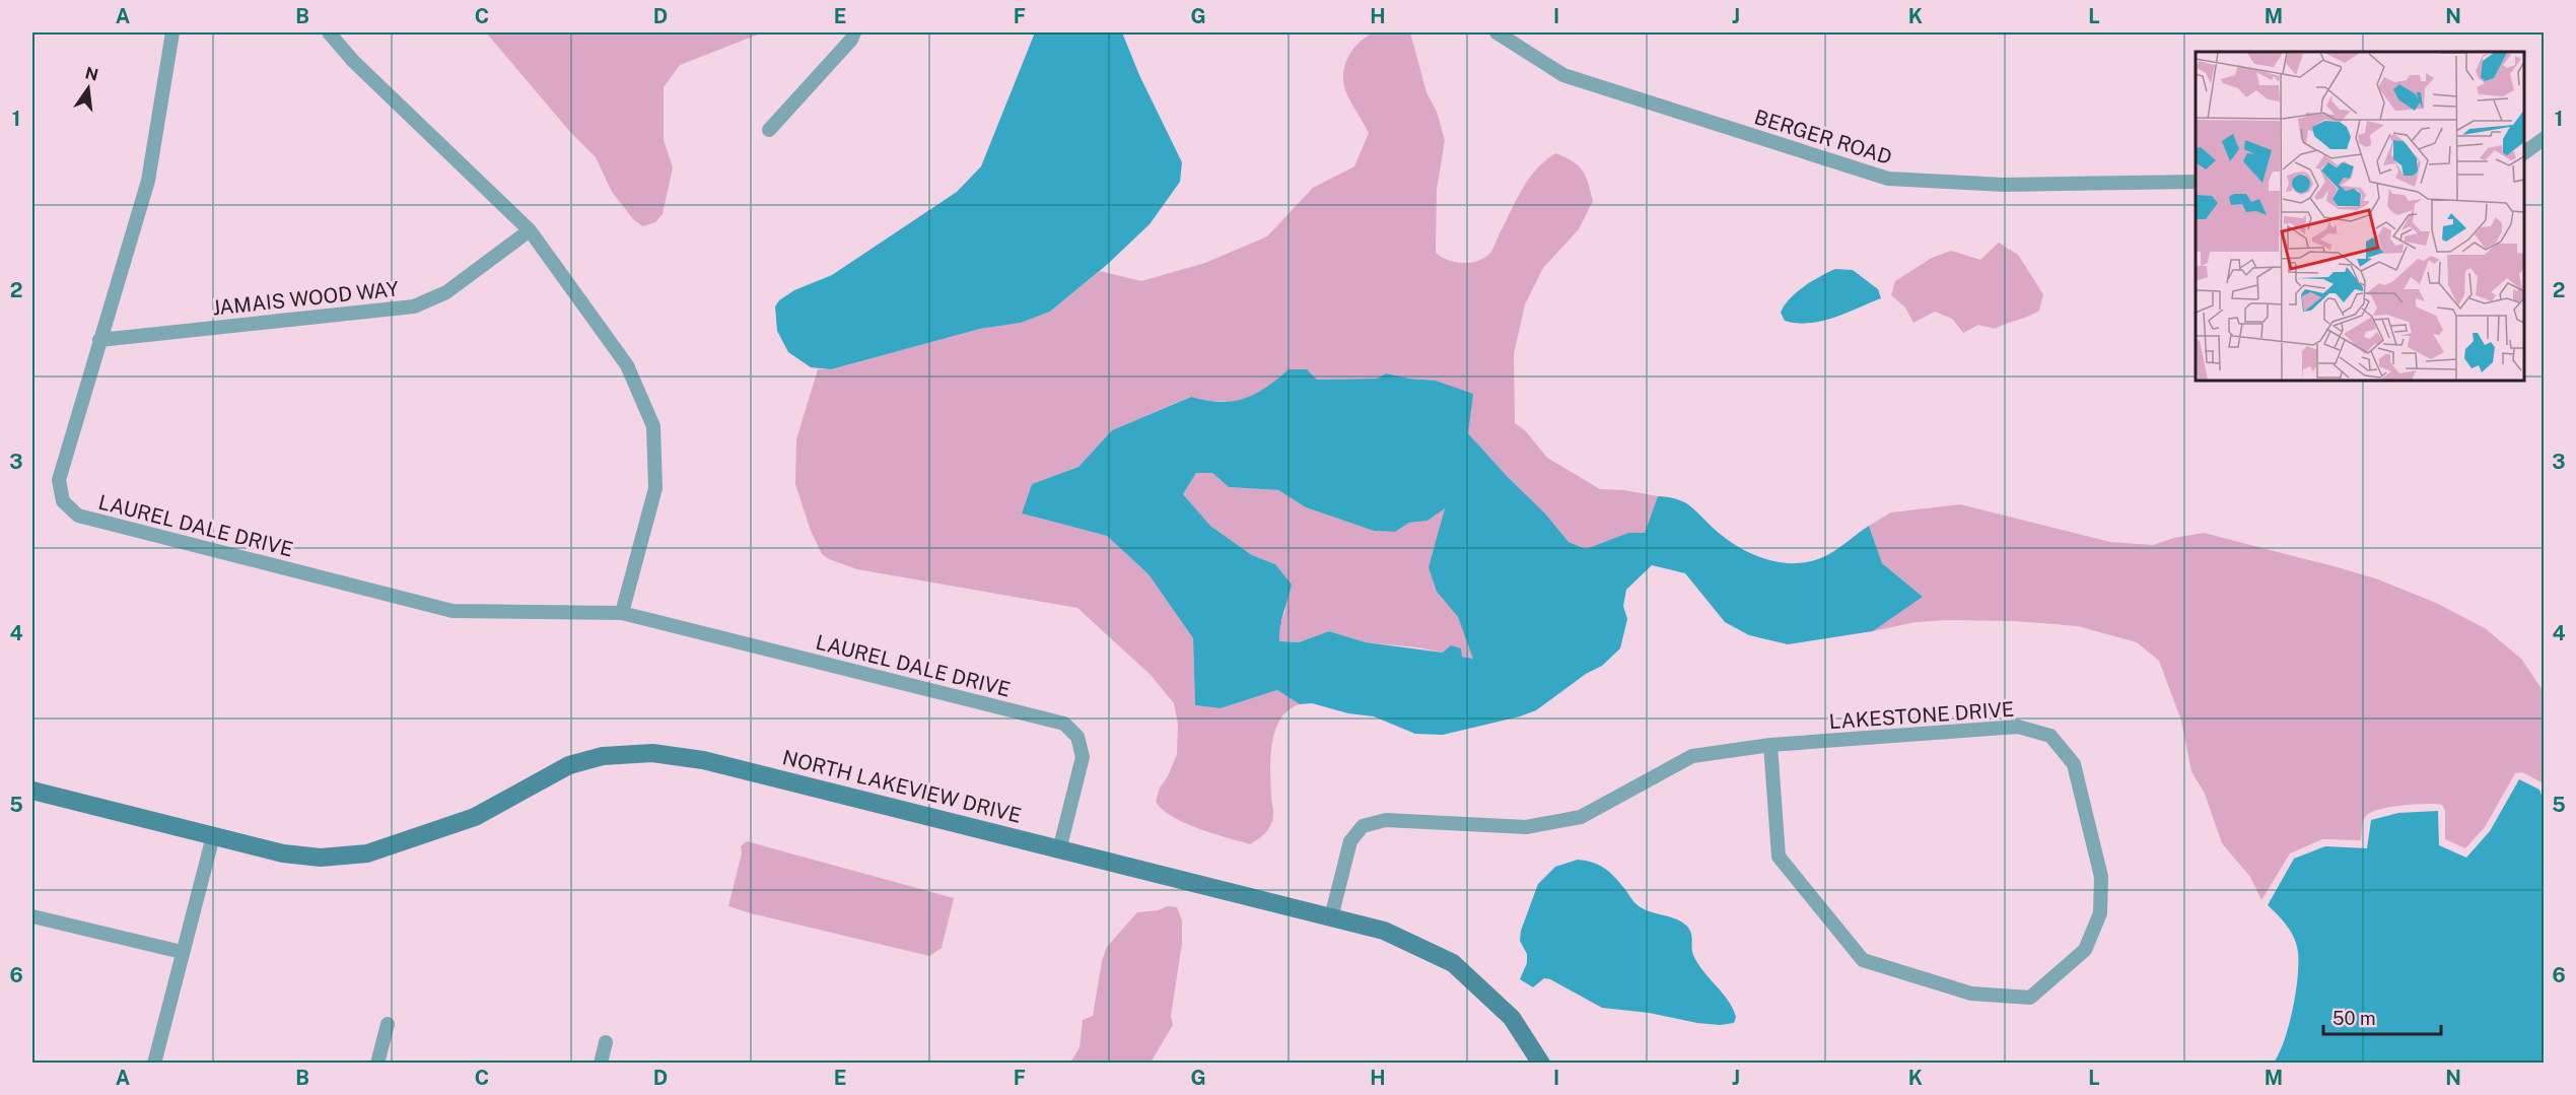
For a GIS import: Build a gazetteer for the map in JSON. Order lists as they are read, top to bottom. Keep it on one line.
{"streets":{"street":["BERGER ROAD","JAMAIS WOOD WAY","LAUREL DALE DRIVE","LAKESTONE DRIVE","NORTH LAKEVIEW DRIVE"]},"crossings":[["JAMAIS WOOD WAY","LAUREL DALE DRIVE"],["LAUREL DALE DRIVE","NORTH LAKEVIEW DRIVE"],["LAKESTONE DRIVE","NORTH LAKEVIEW DRIVE"]],"scale_bar":"50 m","north":"top","grid":{"columns":["A","B","C","D","E","F","G","H","I","J","K","L","M","N"],"rows":["1","2","3","4","5","6"]}}
